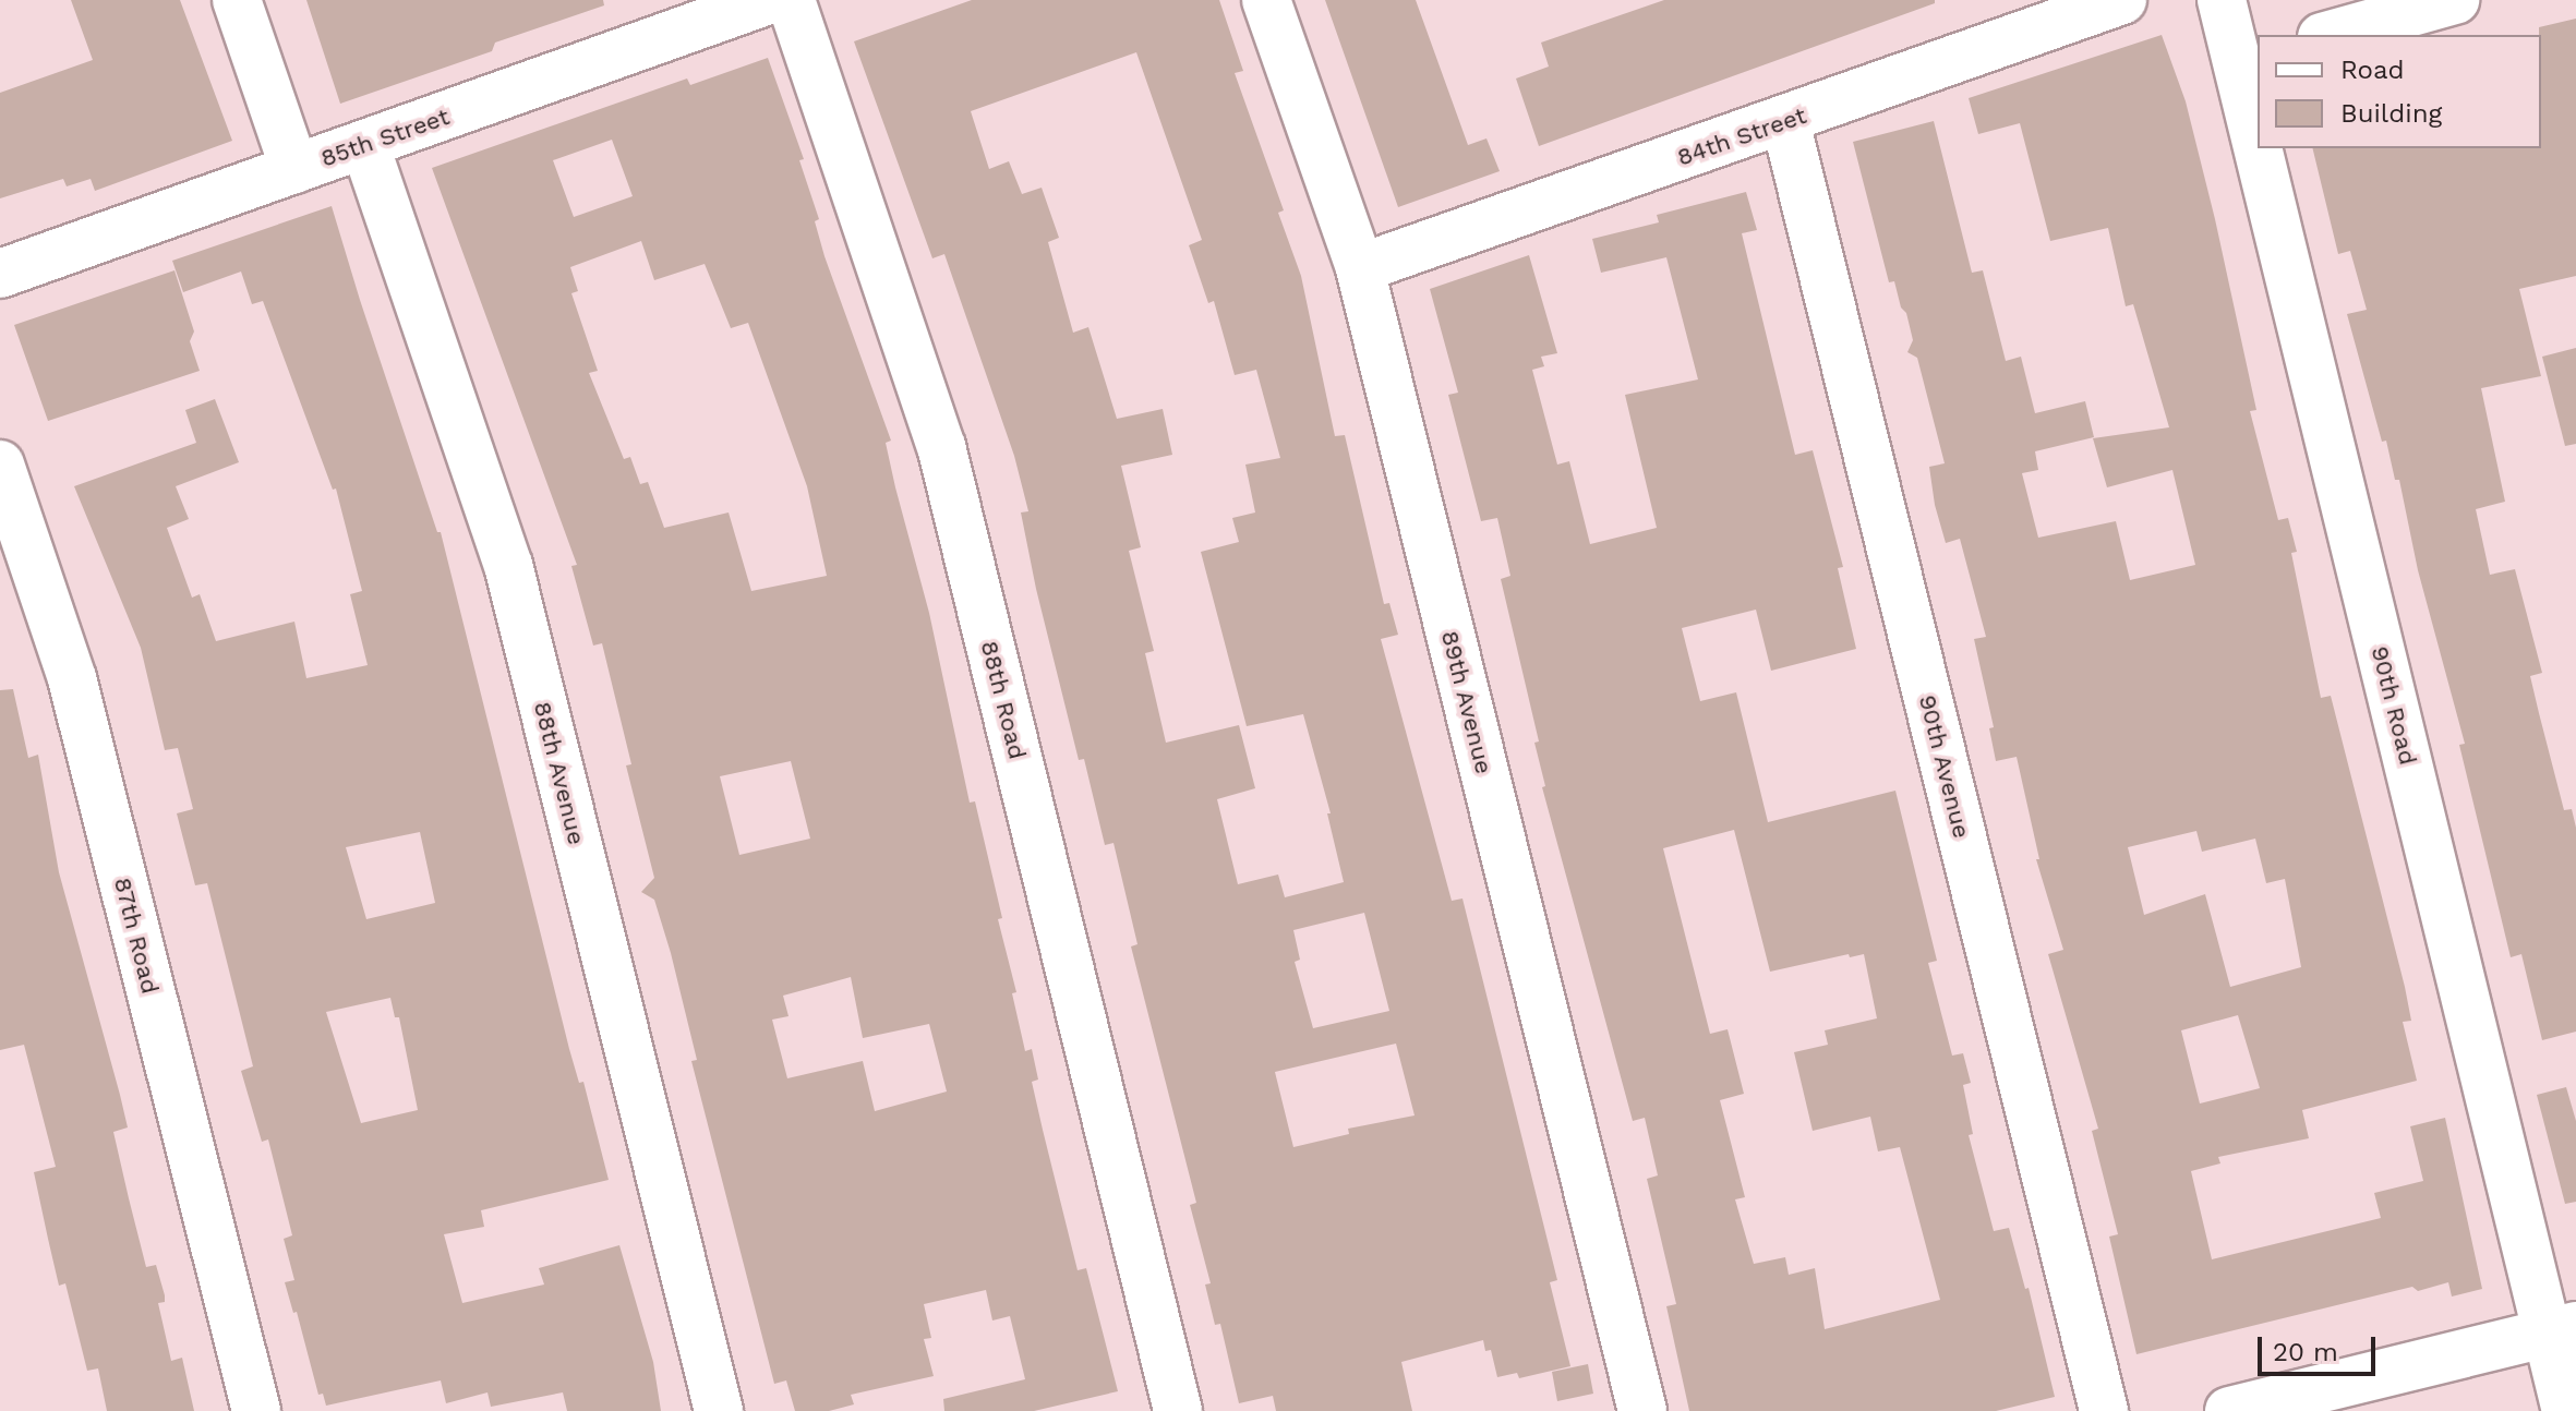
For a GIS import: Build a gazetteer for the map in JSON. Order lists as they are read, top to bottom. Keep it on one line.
{"streets":{"street":["84th Street","85th Street","88th Road","89th Avenue","90th Road","90th Avenue","88th Avenue","87th Road"]},"crossings":[["84th Street","89th Avenue"],["84th Street","90th Avenue"],["85th Street","88th Avenue"]],"legend":["Road","Building"],"scale_bar":"20 m"}
